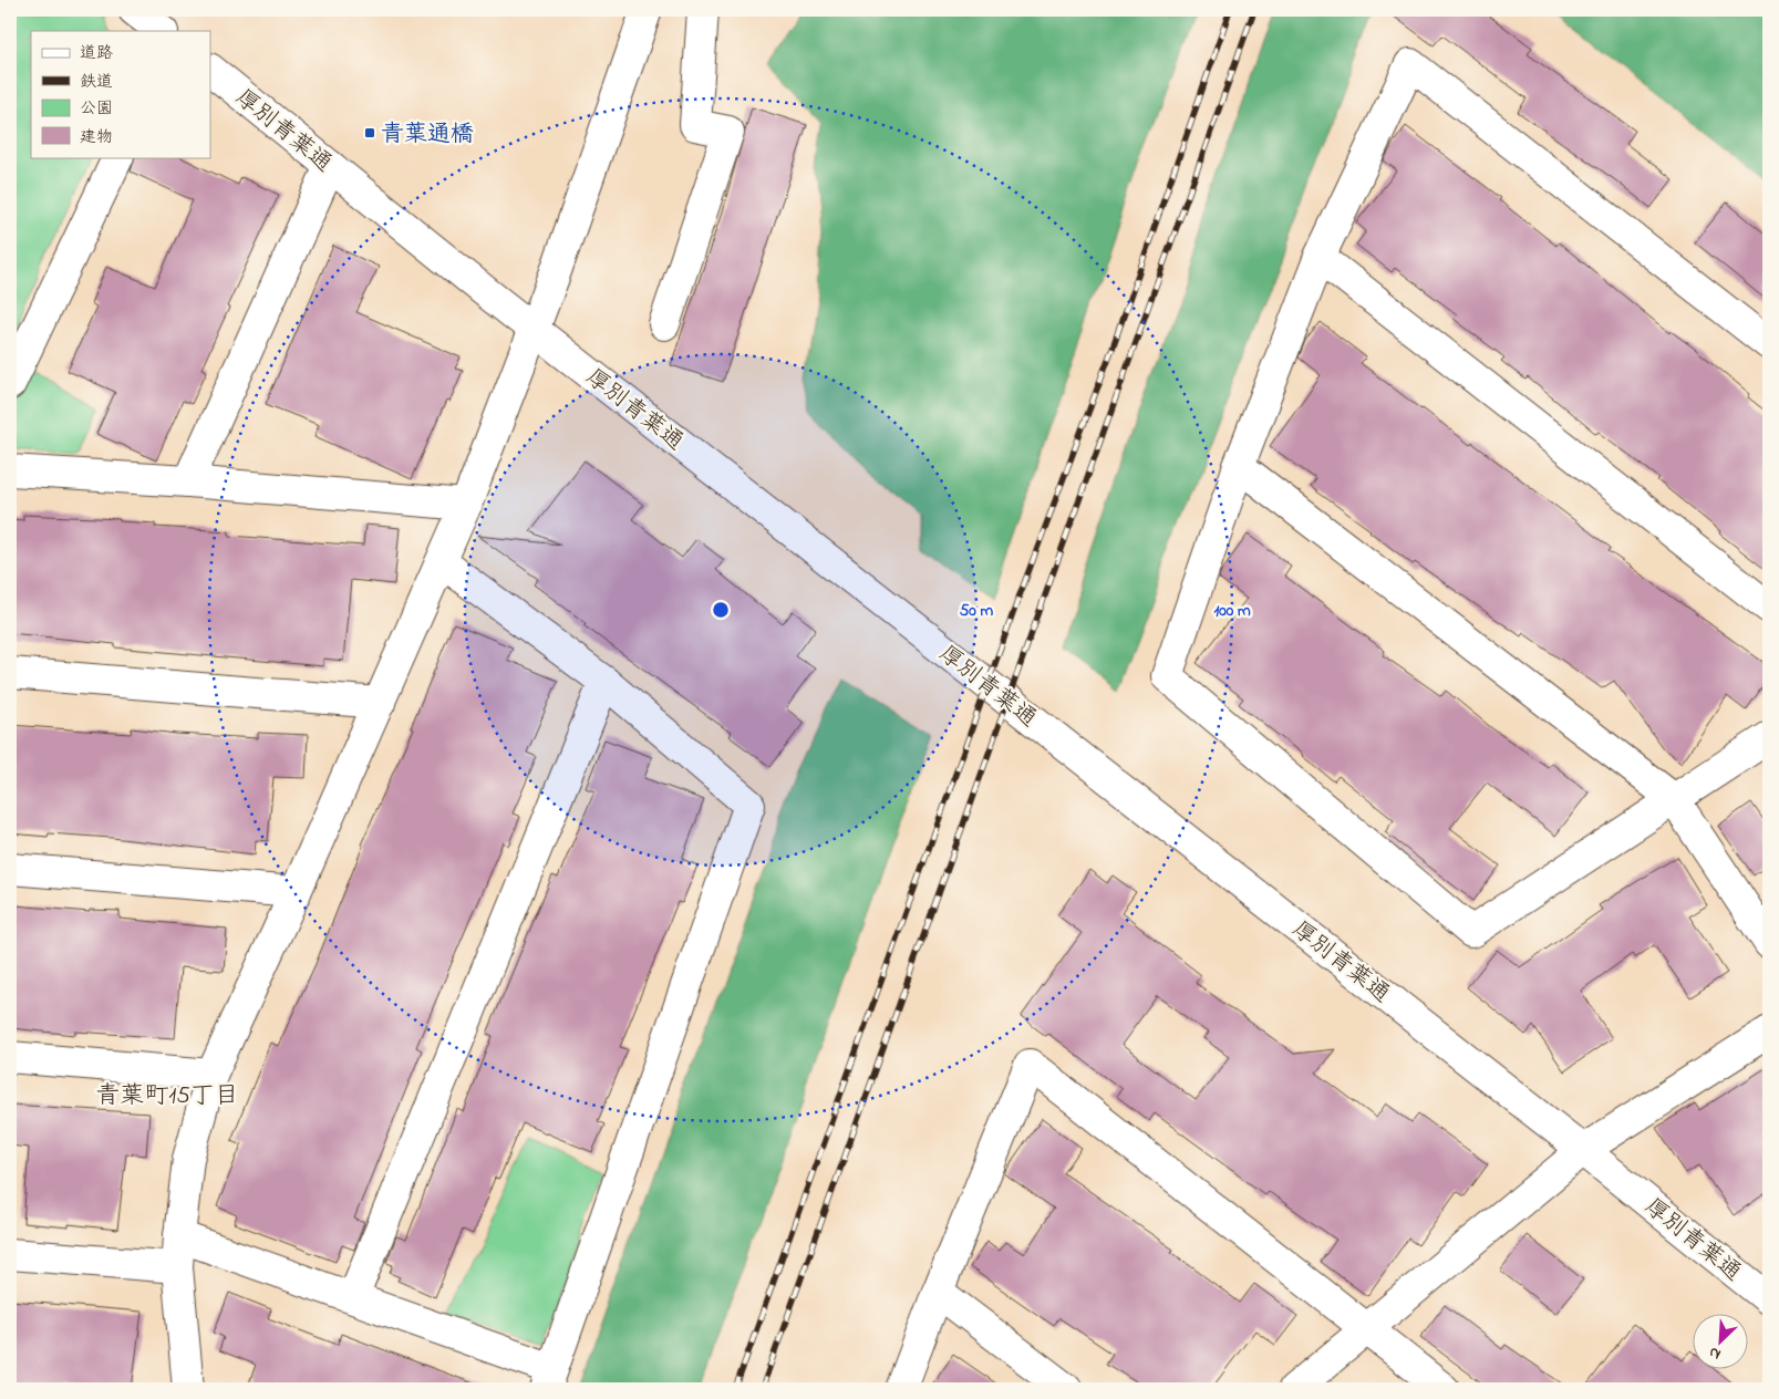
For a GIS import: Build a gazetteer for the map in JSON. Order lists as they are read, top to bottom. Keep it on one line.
{"streets":{"street":["厚別青葉通"]},"districts":["青葉町15丁目"],"places":{"transit":["青葉通橋"]},"legend":["道路","鉄道","公園","建物"],"north":"bottom left","rings":["50 m","100 m"]}
